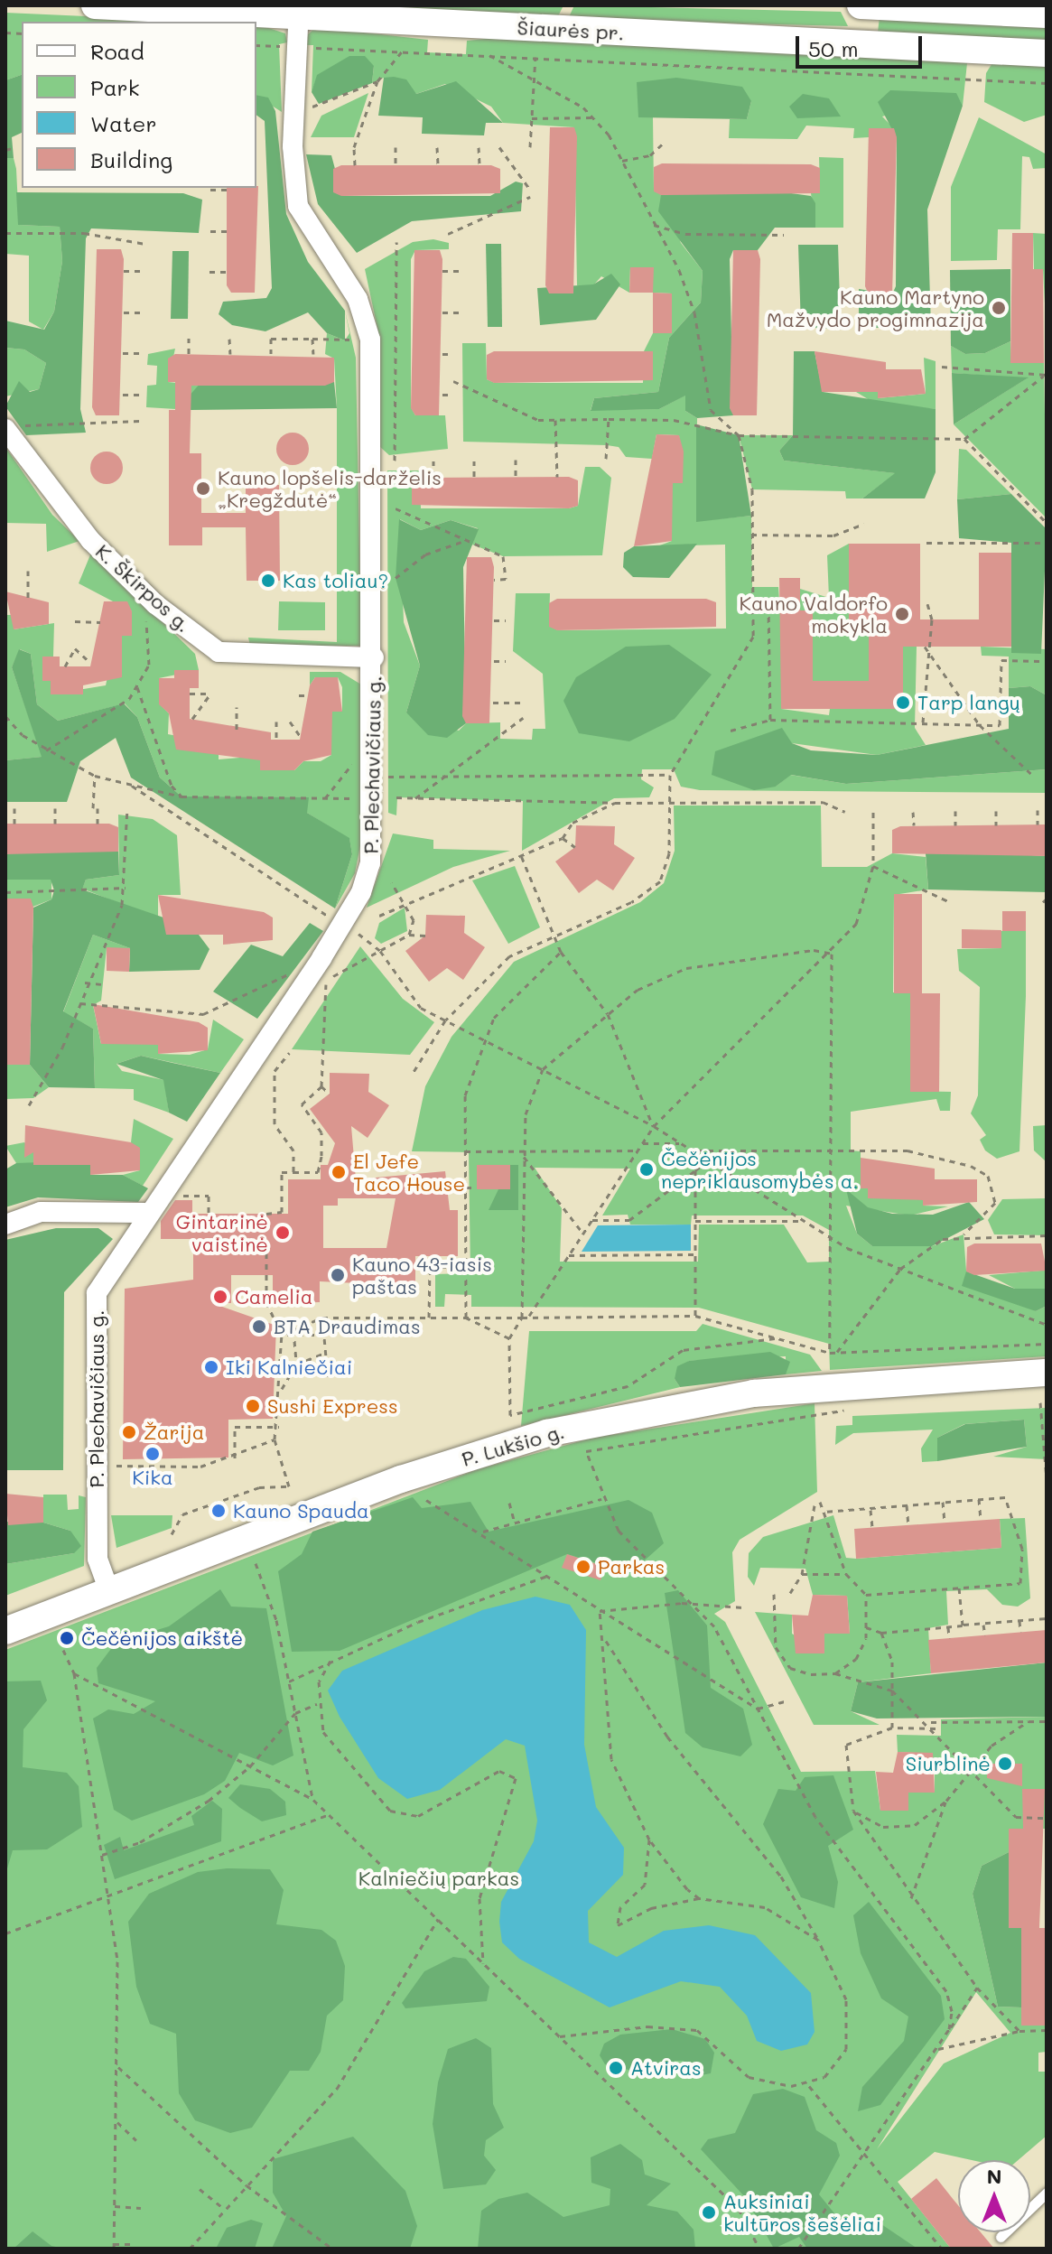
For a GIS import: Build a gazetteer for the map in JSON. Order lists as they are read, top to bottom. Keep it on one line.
{"streets":{"main road":["Šiaurės pr.","P. Lukšio g."],"street":["K. Škirpos g.","P. Plechavičiaus g."]},"crossings":[["Šiaurės pr.","P. Plechavičiaus g."],["K. Škirpos g.","P. Plechavičiaus g."],["P. Plechavičiaus g.","P. Lukšio g."]],"parks":["Kalniečių parkas"],"places":["Kauno Martyno Mažvydo progimnazija","Kauno lopšelis-darželis „Kregždutė“","Kas toliau?","Kauno Valdorfo mokykla","Tarp langų","Čečėnijos nepriklausomybės a.","El Jefe Taco House","Gintarinė vaistinė","Kauno 43-iasis paštas","Camelia","BTA Draudimas","Iki Kalniečiai","Sushi Express","Žarija","Kika","Kauno Spauda","Parkas","Čečėnijos aikštė","Siurblinė","Atviras","Auksiniai kultūros šešėliai"],"legend":["Road","Park","Water","Building"],"scale_bar":"50 m","north":"top"}
